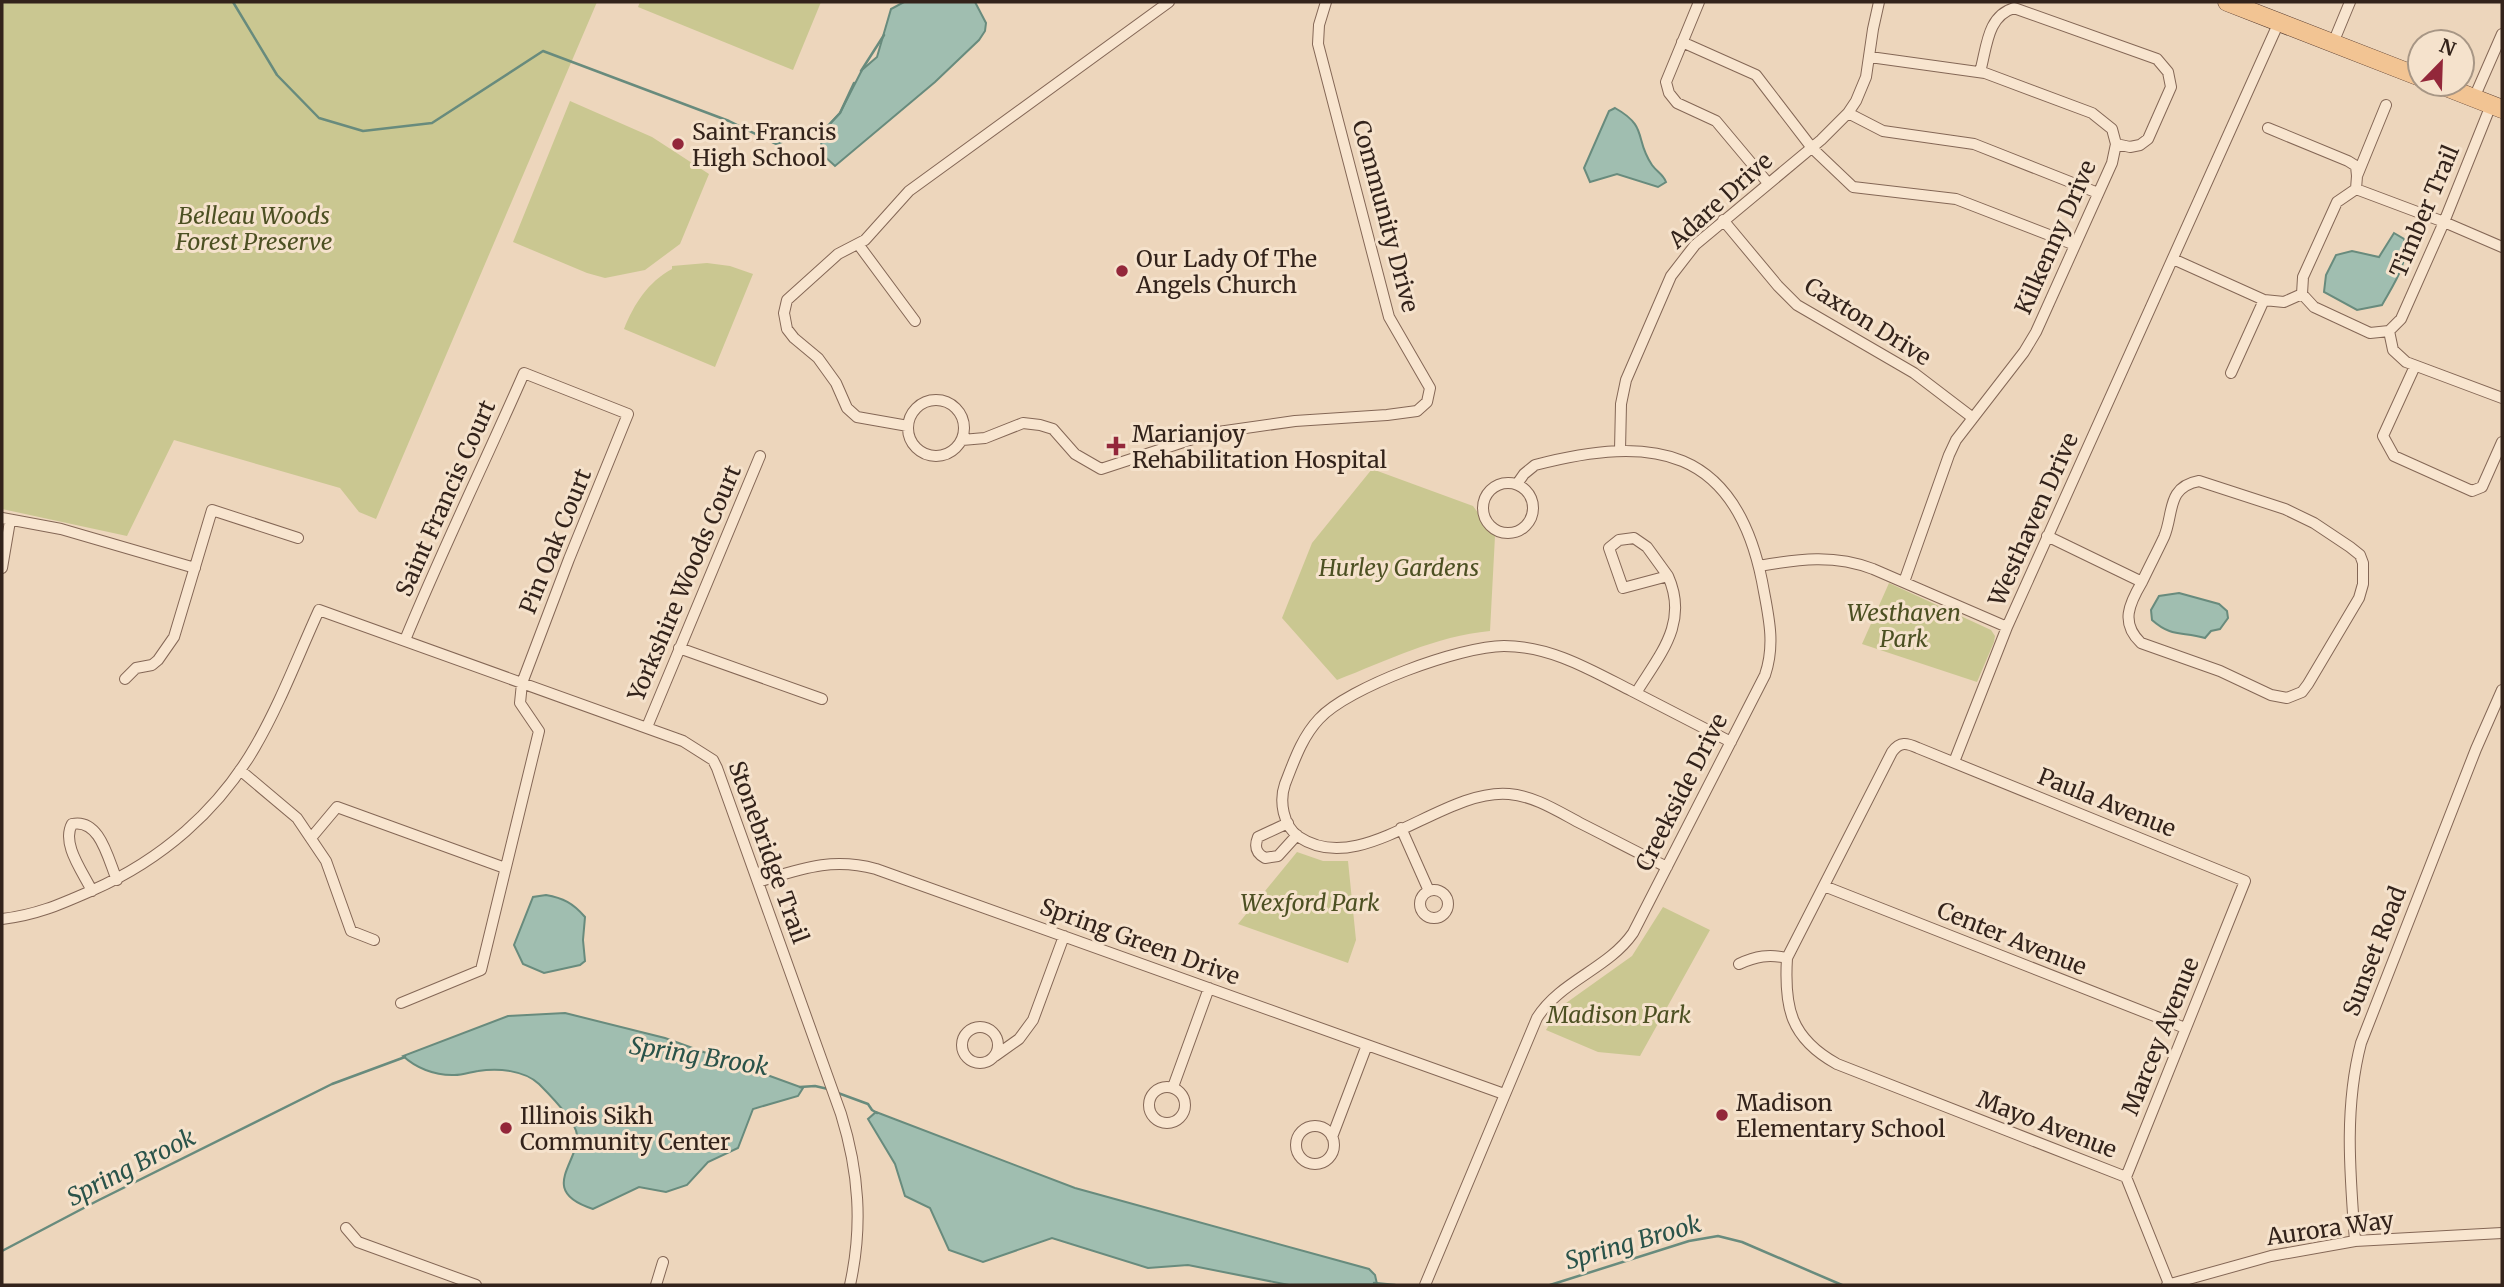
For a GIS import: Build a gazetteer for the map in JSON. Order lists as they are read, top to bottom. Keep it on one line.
{"streets":{"street":["Adare Drive","Timber Trail","Community Drive","Kilkenny Drive","Caxton Drive","Saint Francis Court","Westhaven Drive","Pin Oak Court","Yorkshire Woods Court","Creekside Drive","Paula Avenue","Stonebridge Trail","Center Avenue","Spring Green Drive","Sunset Road","Marcey Avenue","Mayo Avenue","Aurora Way"]},"crossings":[["Adare Drive","Kilkenny Drive"],["Adare Drive","Caxton Drive"],["Adare Drive","Creekside Drive"],["Kilkenny Drive","Caxton Drive"],["Saint Francis Court","Pin Oak Court"],["Saint Francis Court","Stonebridge Trail"],["Westhaven Drive","Paula Avenue"],["Pin Oak Court","Stonebridge Trail"],["Yorkshire Woods Court","Stonebridge Trail"],["Creekside Drive","Spring Green Drive"],["Paula Avenue","Marcey Avenue"],["Stonebridge Trail","Spring Green Drive"],["Center Avenue","Marcey Avenue"],["Sunset Road","Aurora Way"],["Marcey Avenue","Mayo Avenue"]],"water":["Spring Brook"],"parks":["Belleau Woods Forest Preserve","Hurley Gardens","Westhaven Park","Wexford Park","Madison Park"],"places":{"other":["Saint Francis High School","Our Lady Of The Angels Church","Madison Elementary School","Illinois Sikh Community Center"],"health":["Marianjoy Rehabilitation Hospital"]},"north":"top right"}
